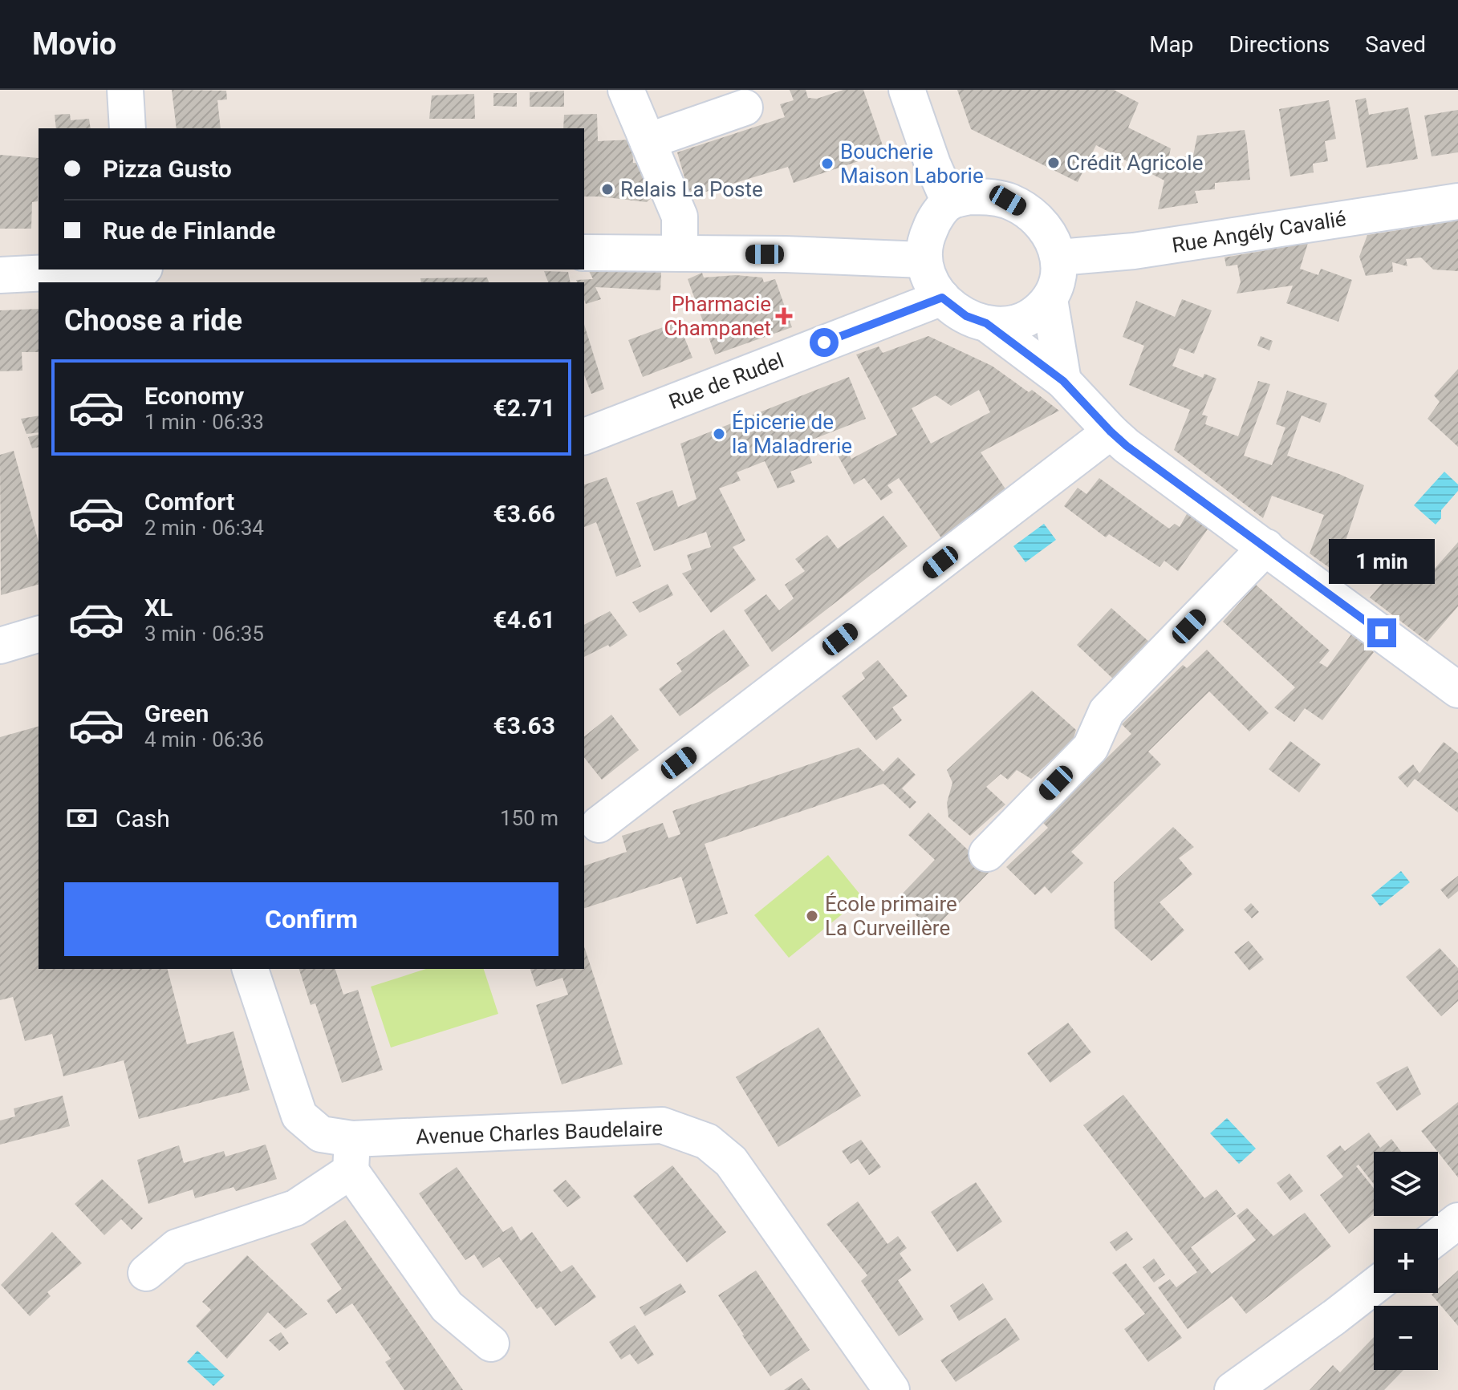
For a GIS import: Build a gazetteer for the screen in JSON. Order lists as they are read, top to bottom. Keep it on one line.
{"streets":{"street":["Rue Angély Cavalié","Rue de Rudel","Avenue Charles Baudelaire"]},"crossings":[["Rue Angély Cavalié","Rue de Rudel"]],"places":{"other":["Crédit Agricole","Boucherie Maison Laborie","Relais La Poste","Épicerie de la Maladrerie","École primaire La Curveillère"],"health":["Pharmacie Champanet"]},"page":{"header":"Movio","nav":["Map","Directions","Saved"],"banner":["Pizza Gusto","Rue de Finlande"],"heading":"Choose a ride","list":[{"name":"Economy","note":"1 min · 06:33","value":"€2.71"},{"name":"Comfort","note":"2 min · 06:34","value":"€3.66"},{"name":"XL","note":"3 min · 06:35","value":"€4.61"},{"name":"Green","note":"4 min · 06:36","value":"€3.63"}],"bubble":"1 min","pay":["Cash","150 m"],"buttons":"Confirm","map_buttons":["+","−"]}}
